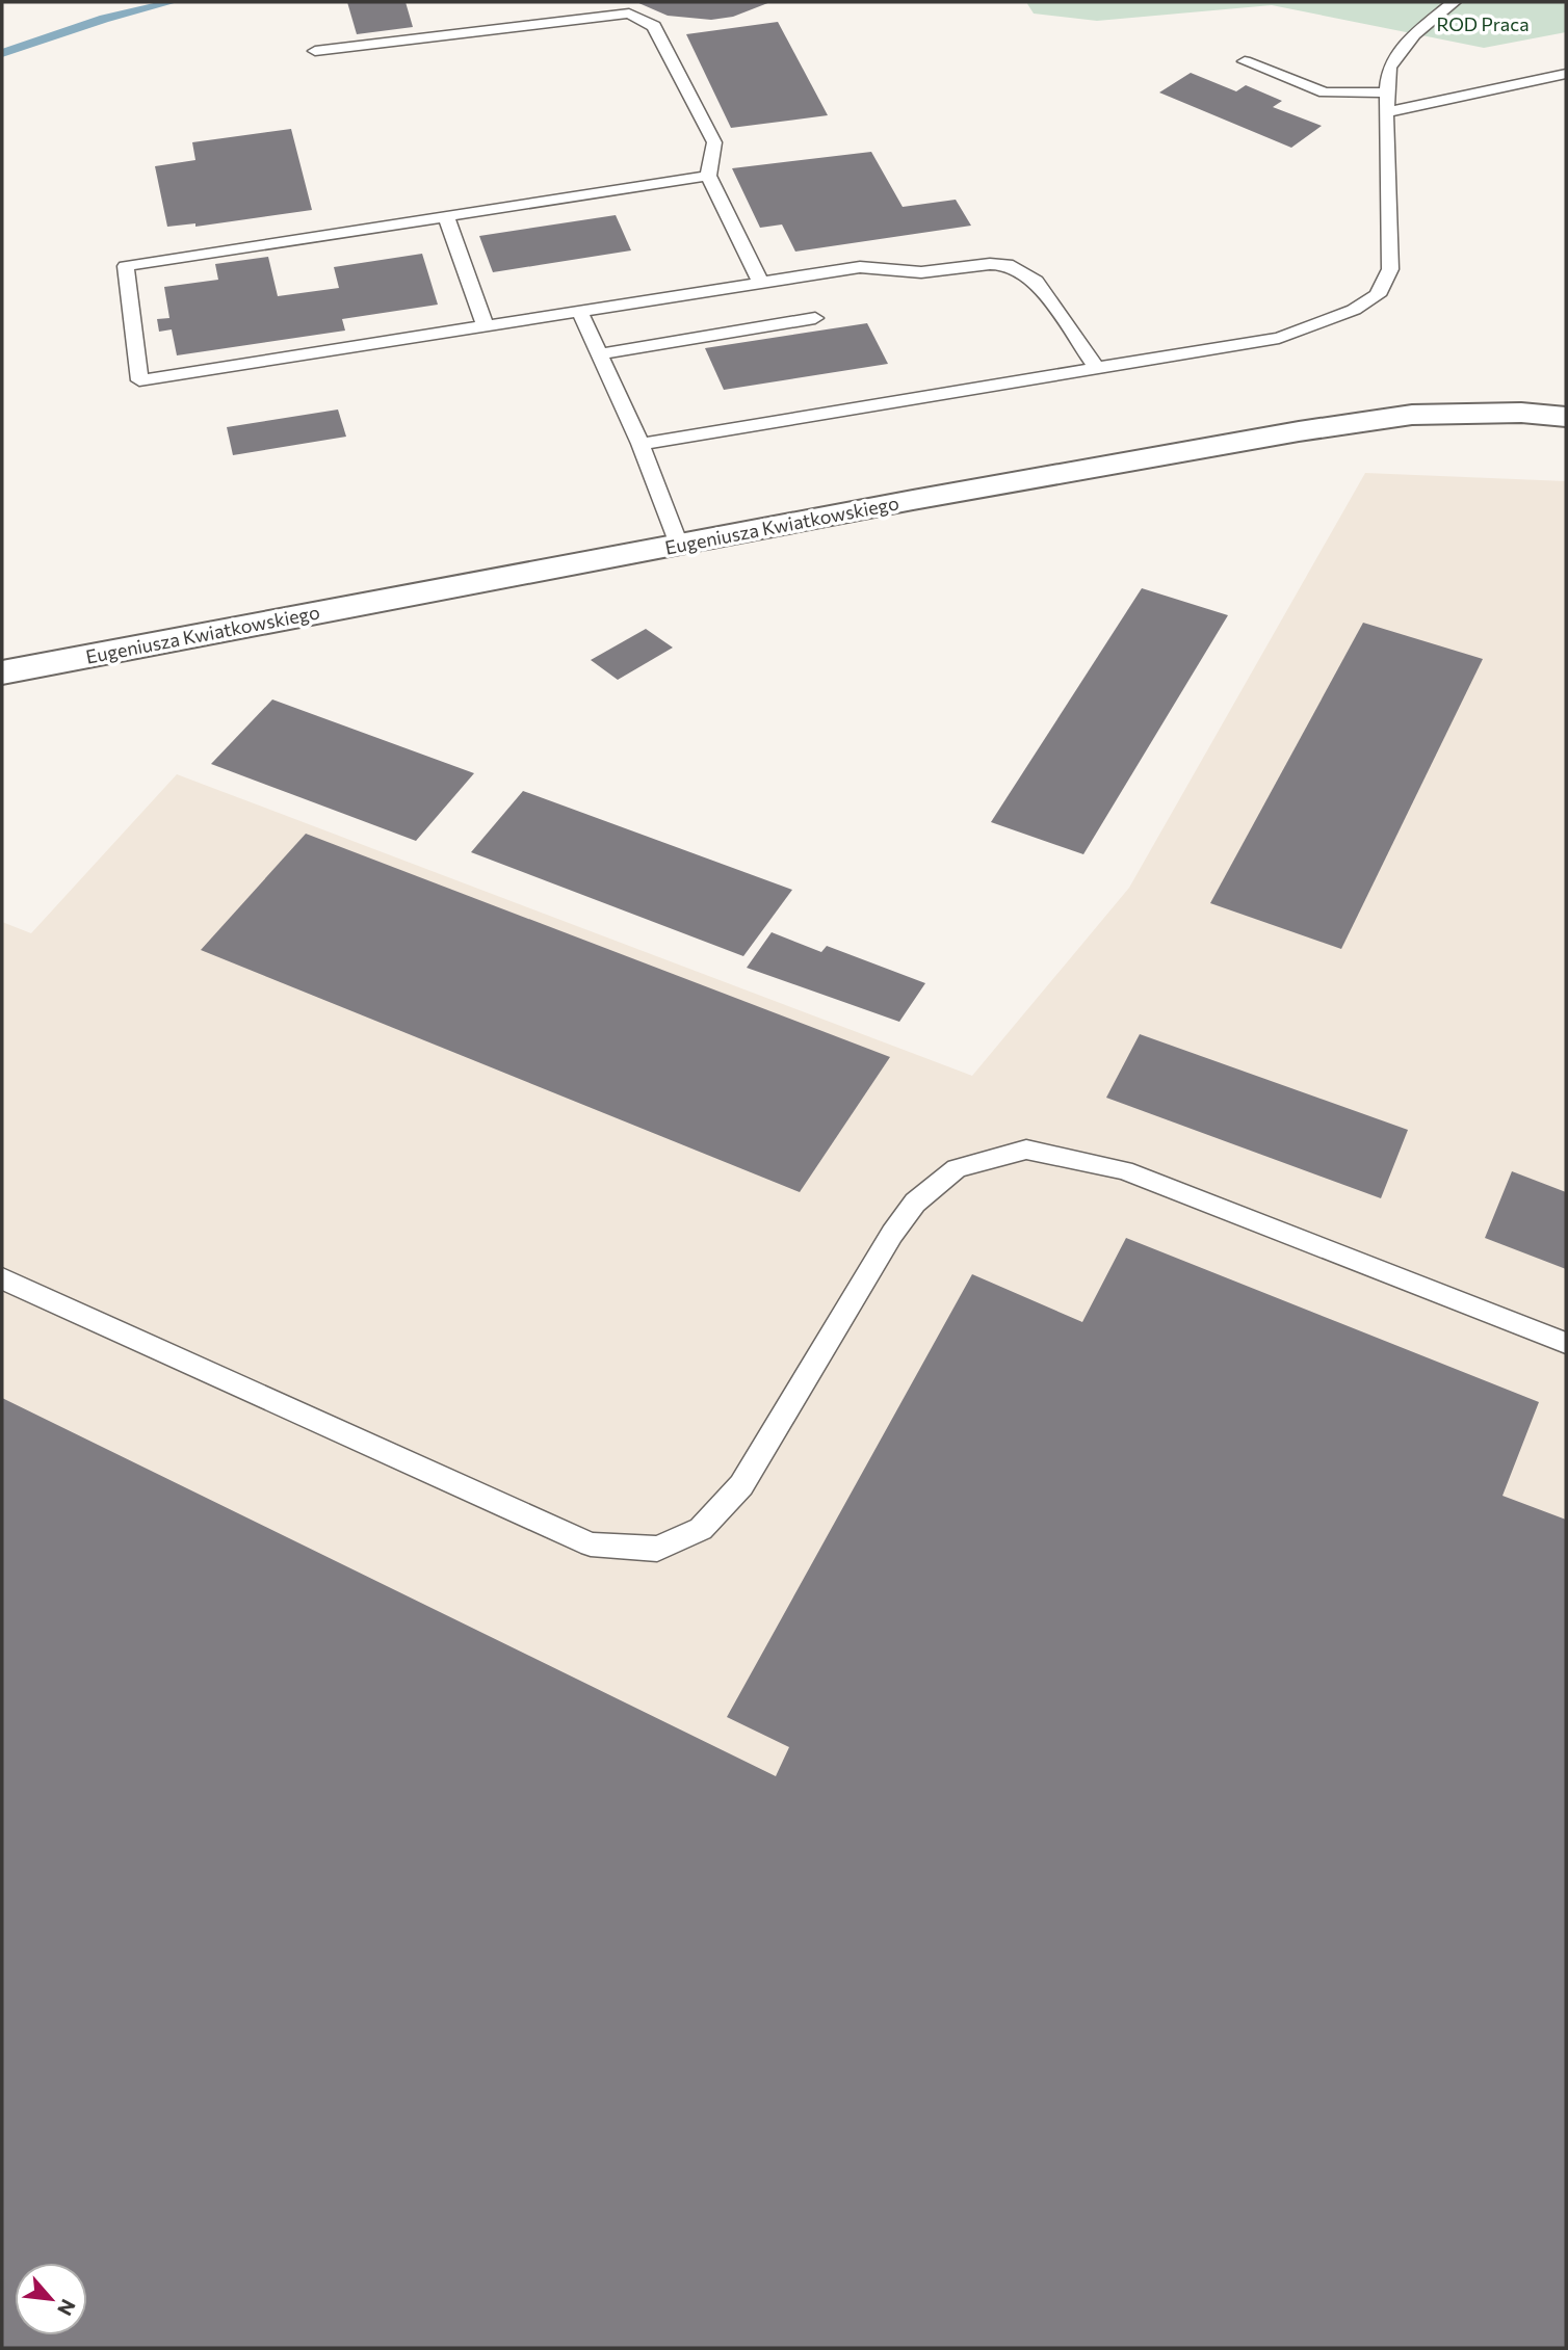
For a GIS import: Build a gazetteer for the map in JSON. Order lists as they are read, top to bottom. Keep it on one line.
{"streets":{"street":["Eugeniusza Kwiatkowskiego"]},"parks":["ROD Praca"],"north":"bottom right"}
